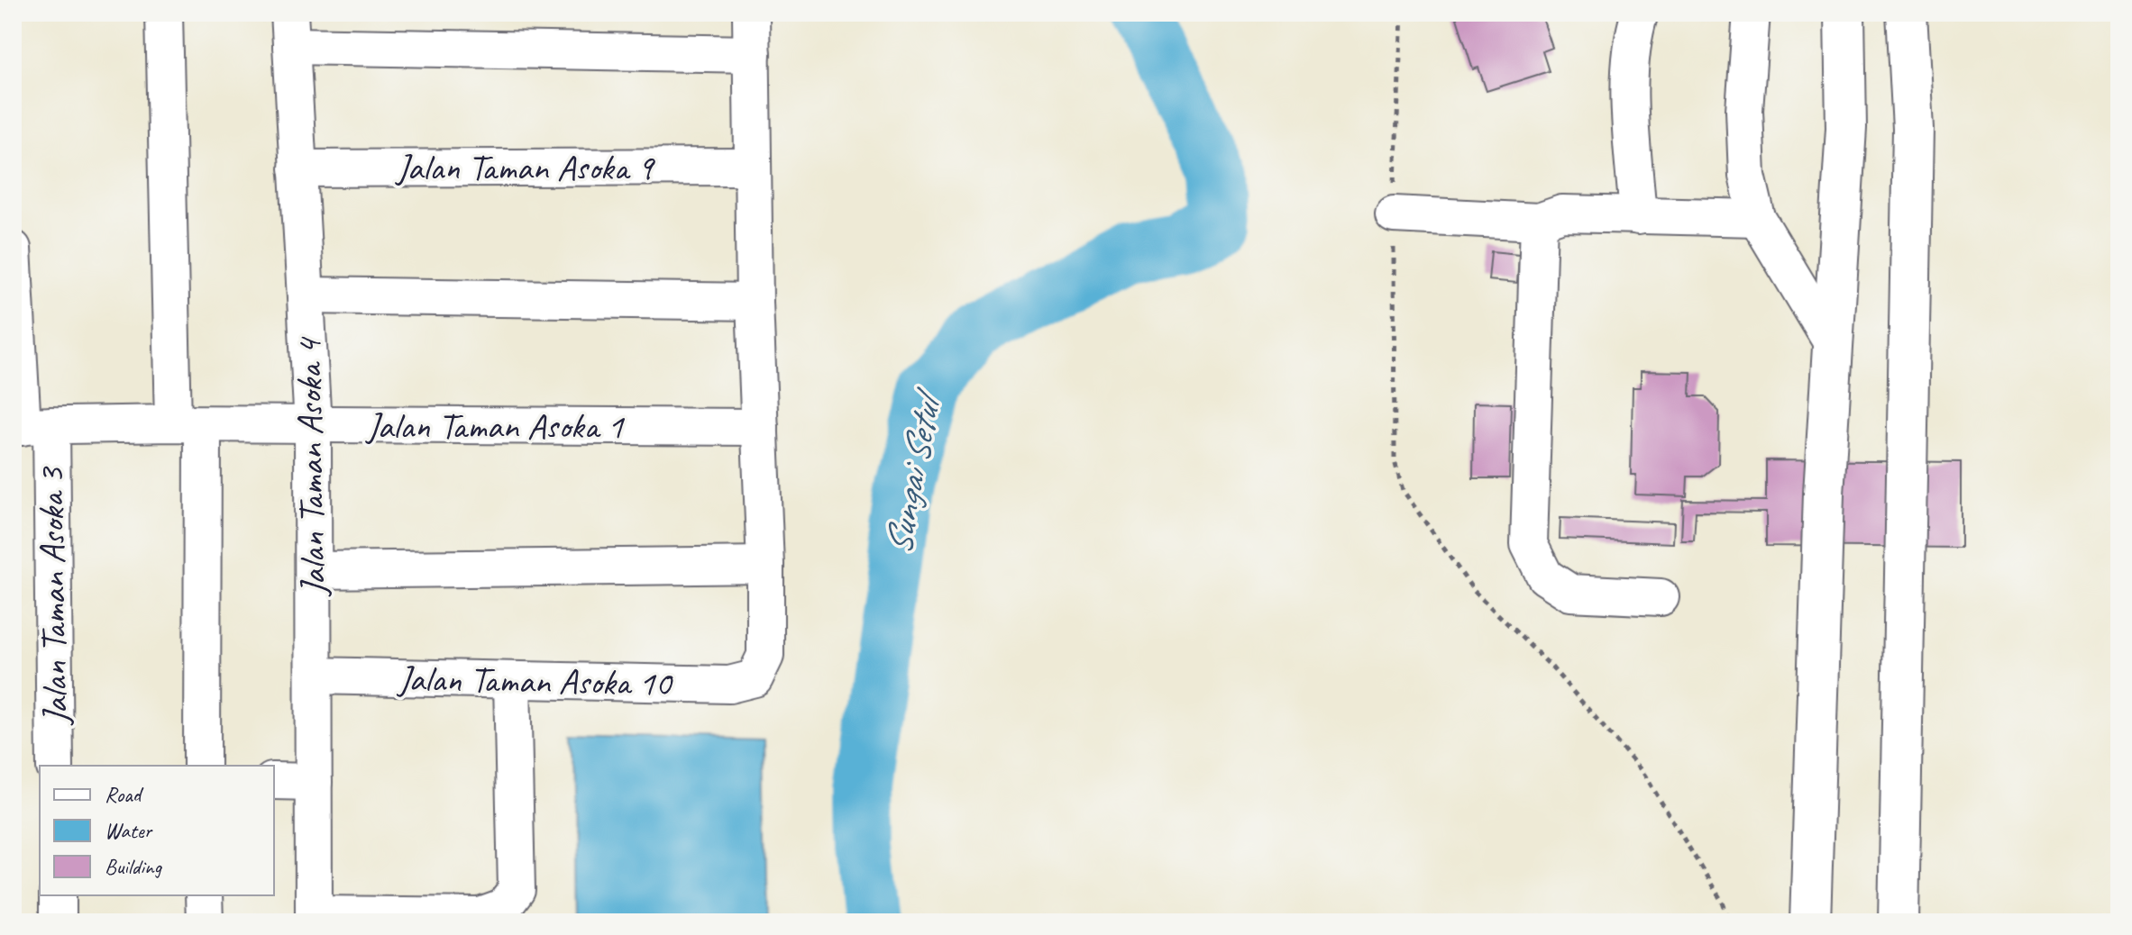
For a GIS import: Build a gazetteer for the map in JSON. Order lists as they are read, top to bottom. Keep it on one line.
{"streets":{"street":["Jalan Taman Asoka 9","Jalan Taman Asoka 1","Jalan Taman Asoka 4","Jalan Taman Asoka 3","Jalan Taman Asoka 10"]},"crossings":[["Jalan Taman Asoka 9","Jalan Taman Asoka 4"],["Jalan Taman Asoka 1","Jalan Taman Asoka 4"],["Jalan Taman Asoka 1","Jalan Taman Asoka 3"],["Jalan Taman Asoka 4","Jalan Taman Asoka 10"]],"water":["Sungai Setul"],"legend":["Road","Water","Building"]}
